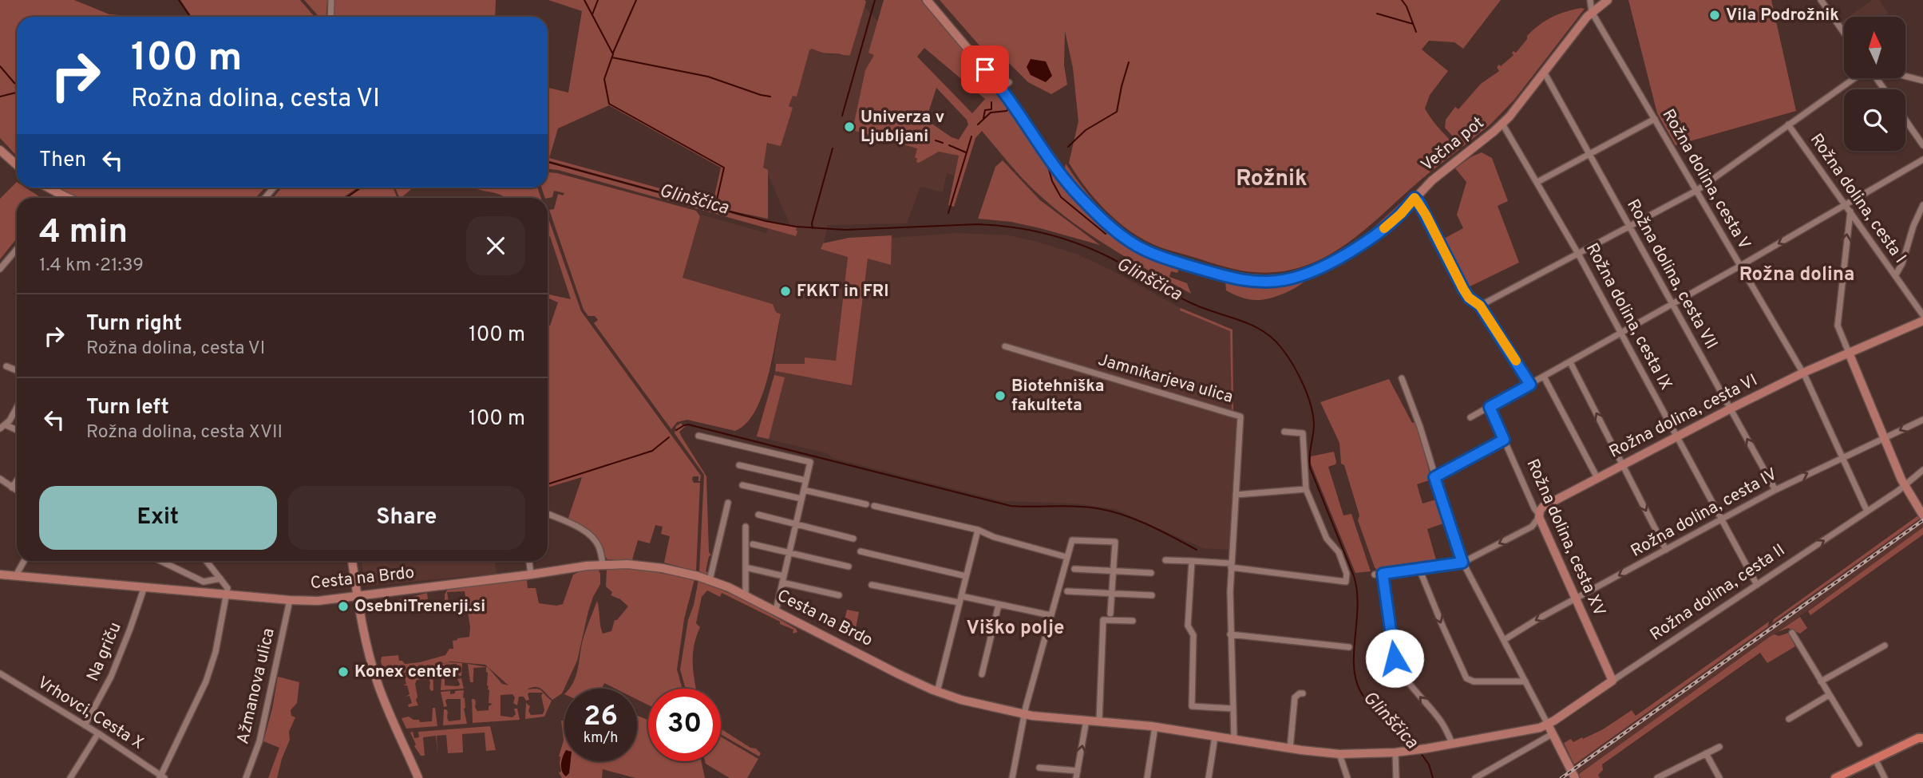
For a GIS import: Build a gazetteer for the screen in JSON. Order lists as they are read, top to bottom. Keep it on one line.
{"streets":{"street":["Večna pot","Rožna dolina, cesta V","Rožna dolina, cesta I","Rožna dolina, cesta VII","Rožna dolina, cesta IX","Jamnikarjeva ulica","Rožna dolina, cesta VI","Rožna dolina, cesta IV","Rožna dolina, cesta XV","Cesta na Brdo","Rožna dolina, cesta II","Na griču","Ažmanova ulica","Vrhovci, Cesta X"]},"crossings":[["Večna pot","Rožna dolina, cesta V"],["Večna pot","Rožna dolina, cesta VII"],["Večna pot","Rožna dolina, cesta IX"],["Rožna dolina, cesta V","Rožna dolina, cesta VI"],["Rožna dolina, cesta V","Rožna dolina, cesta IV"],["Rožna dolina, cesta V","Rožna dolina, cesta II"],["Rožna dolina, cesta VII","Rožna dolina, cesta VI"],["Rožna dolina, cesta VII","Rožna dolina, cesta IV"],["Rožna dolina, cesta IX","Rožna dolina, cesta VI"],["Rožna dolina, cesta IX","Rožna dolina, cesta IV"],["Rožna dolina, cesta IX","Rožna dolina, cesta II"],["Jamnikarjeva ulica","Cesta na Brdo"],["Rožna dolina, cesta VI","Rožna dolina, cesta XV"],["Rožna dolina, cesta IV","Rožna dolina, cesta XV"],["Rožna dolina, cesta XV","Rožna dolina, cesta II"],["Cesta na Brdo","Rožna dolina, cesta II"],["Cesta na Brdo","Na griču"],["Cesta na Brdo","Ažmanova ulica"],["Na griču","Vrhovci, Cesta X"]],"districts":["Rožnik","Rožna dolina","Viško polje"],"water":["Glinščica"],"places":["Vila Podrožnik","Univerza v Ljubljani","FKKT in FRI","Biotehniška fakulteta","OsebniTrenerji.si","Konex center"],"north":"top","page":{"turn":["100 m","Rožna dolina, cesta VI"],"then":"Then","heading":["4 min","1.4 km · 21:39"],"list":[{"name":"Turn right","note":"Rožna dolina, cesta VI","value":"100 m"},{"name":"Turn left","note":"Rožna dolina, cesta XVII","value":"100 m"}],"buttons":["Exit","Share"],"speed":"26 km/h","limit":"30"}}
